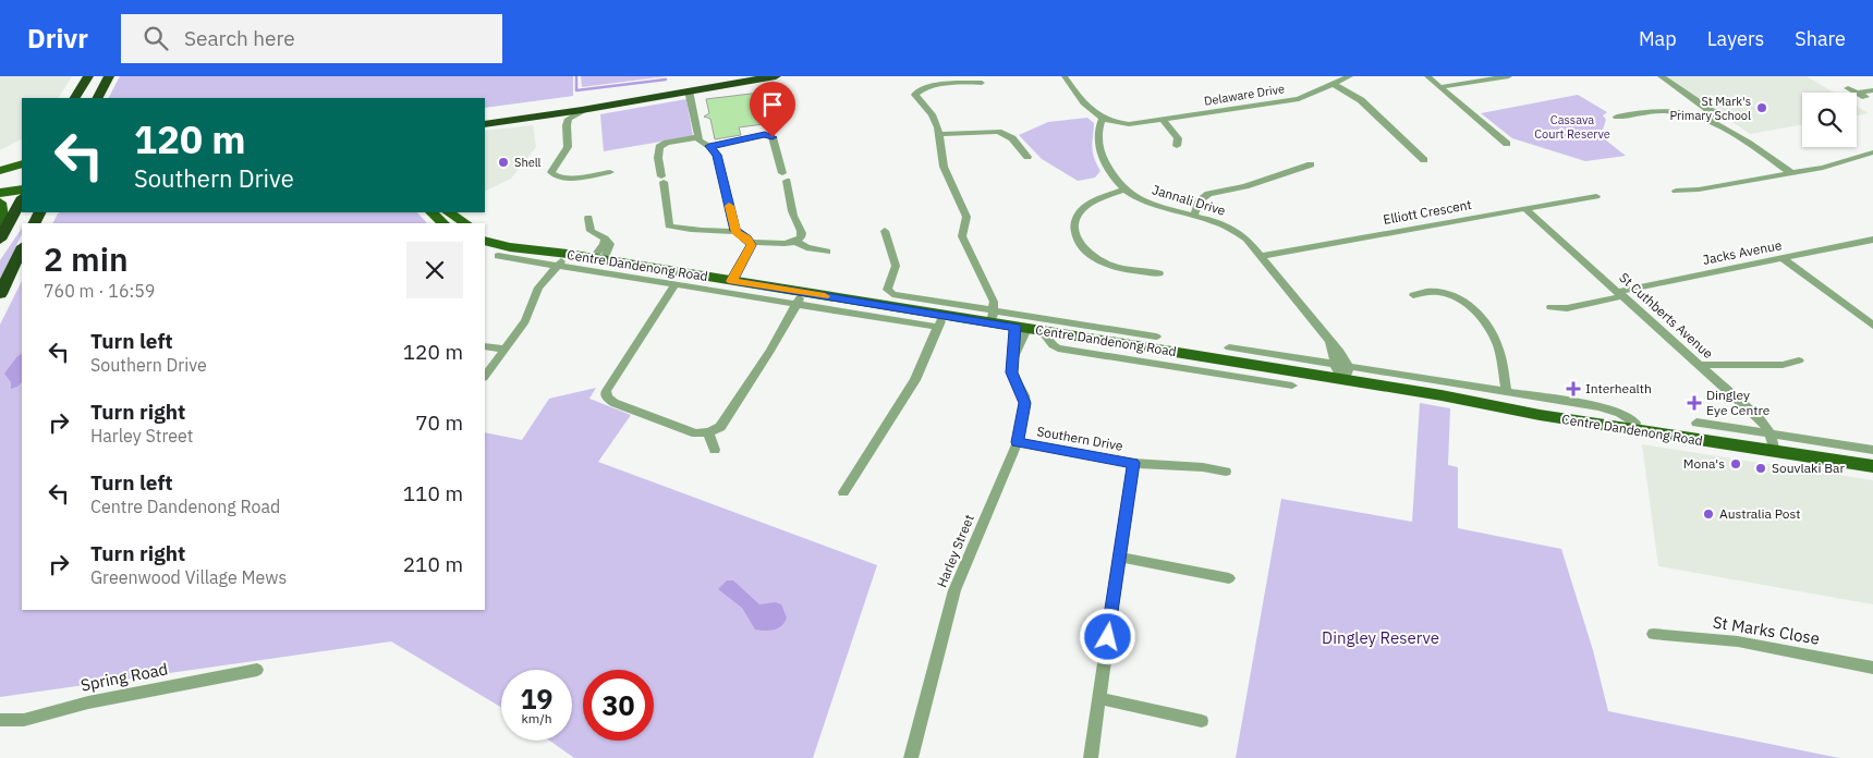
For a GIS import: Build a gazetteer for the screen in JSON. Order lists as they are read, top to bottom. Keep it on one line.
{"streets":{"main road":["Centre Dandenong Road"],"street":["Delaware Drive","Jannali Drive","Elliott Crescent","Jacks Avenue","St Cuthberts Avenue","Southern Drive","Harley Street","St Marks Close","Spring Road"]},"crossings":[["Delaware Drive","Jannali Drive"],["Jannali Drive","Elliott Crescent"],["Jannali Drive","Centre Dandenong Road"],["Elliott Crescent","St Cuthberts Avenue"],["Jacks Avenue","St Cuthberts Avenue"],["Centre Dandenong Road","St Cuthberts Avenue"],["Centre Dandenong Road","Harley Street"],["Southern Drive","Harley Street"]],"parks":["Cassava Court Reserve","Dingley Reserve"],"places":{"other":["St Mark's Primary School","Shell","Mona's","Souvlaki Bar","Australia Post"],"health":["Interhealth","Dingley Eye Centre"]},"page":{"header":"Drivr","search":"Search here","nav":["Map","Layers","Share"],"turn":["120 m","Southern Drive"],"heading":["2 min","760 m · 16:59"],"list":[{"name":"Turn left","note":"Southern Drive","value":"120 m"},{"name":"Turn right","note":"Harley Street","value":"70 m"},{"name":"Turn left","note":"Centre Dandenong Road","value":"110 m"},{"name":"Turn right","note":"Greenwood Village Mews","value":"210 m"}],"speed":"19 km/h","limit":"30"}}
